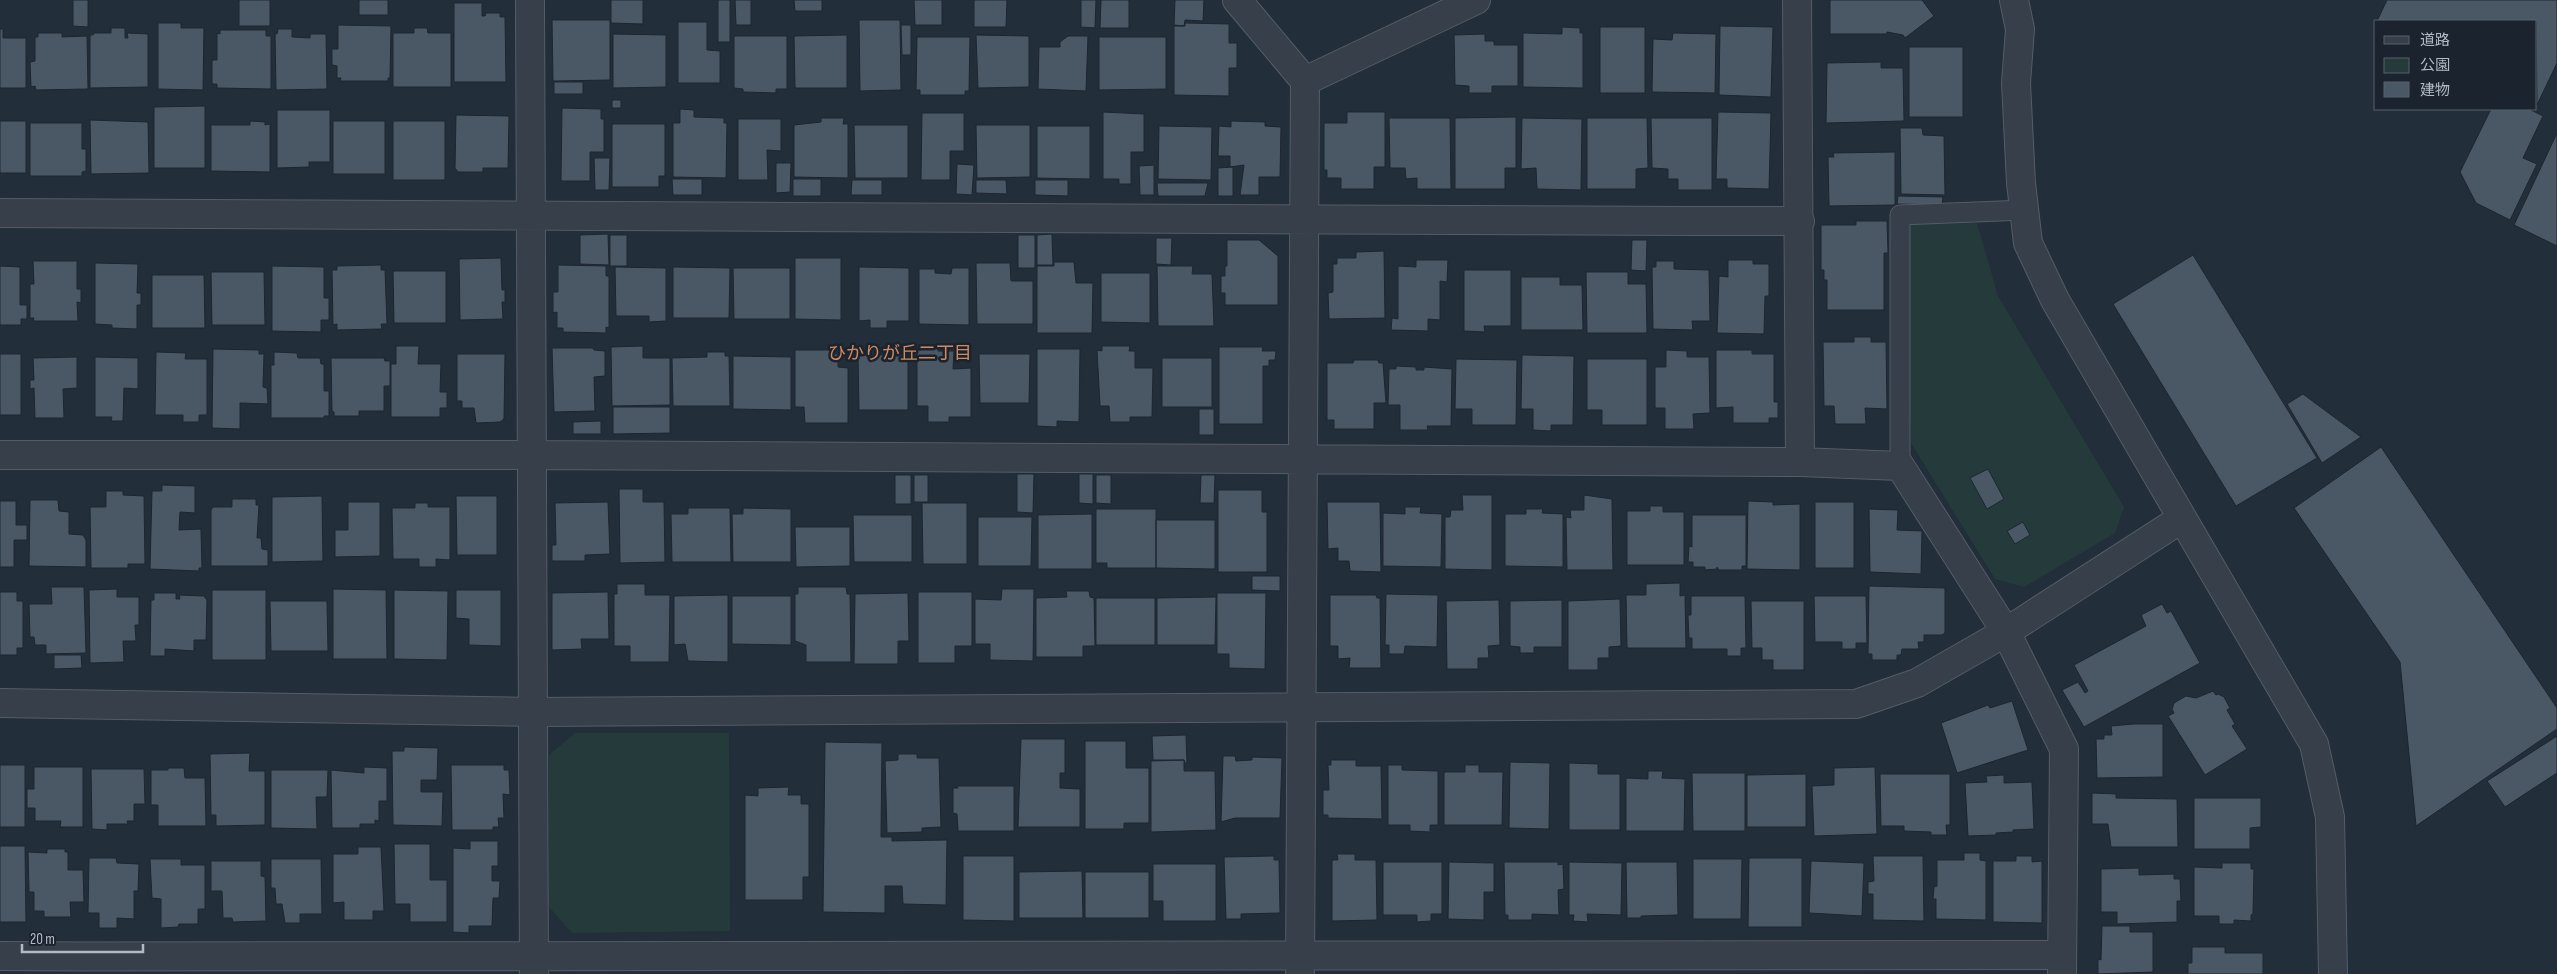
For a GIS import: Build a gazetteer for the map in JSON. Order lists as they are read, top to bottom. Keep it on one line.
{"districts":["ひかりが丘二丁目"],"legend":["道路","公園","建物"],"scale_bar":"20 m"}
